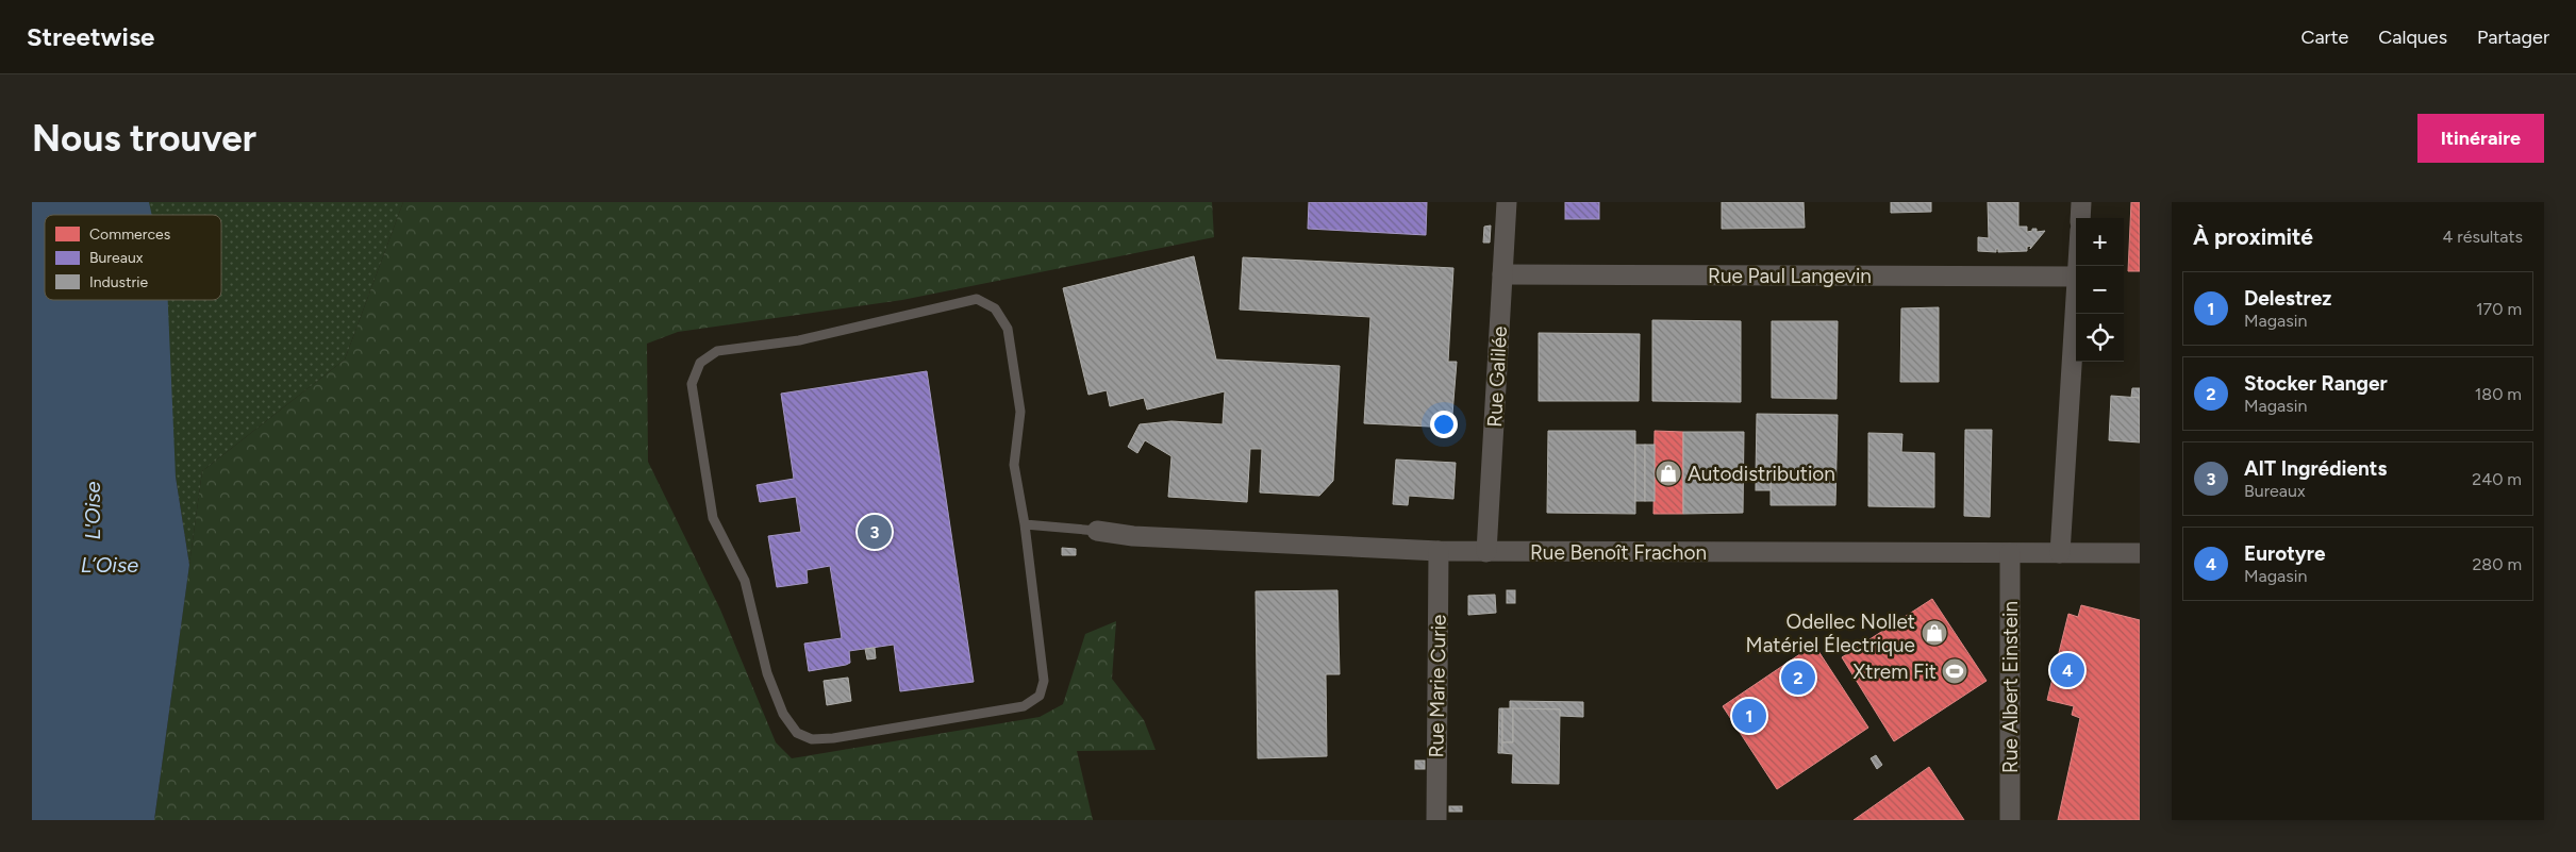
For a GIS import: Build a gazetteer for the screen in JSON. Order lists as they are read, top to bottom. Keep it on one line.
{"streets":{"street":["Rue Paul Langevin","Rue Galilée","Rue Benoît Frachon","Rue Marie Curie","Rue Albert Einstein"]},"crossings":[["Rue Paul Langevin","Rue Galilée"],["Rue Galilée","Rue Benoît Frachon"],["Rue Benoît Frachon","Rue Marie Curie"],["Rue Benoît Frachon","Rue Albert Einstein"]],"water":["L'Oise","L’Oise"],"places":{"shop":["Autodistribution","Odellec Nollet Matériel Électrique"],"sports":["Xtrem Fit"]},"legend":["Commerces","Bureaux","Industrie"],"page":{"header":"Streetwise","nav":["Carte","Calques","Partager"],"buttons":"Itinéraire","title":"Nous trouver","heading":["À proximité","4 résultats"],"map_buttons":["+","−"],"list":[{"mark":"1","name":"Delestrez","note":"Magasin","value":"170 m"},{"mark":"2","name":"Stocker Ranger","note":"Magasin","value":"180 m"},{"mark":"3","name":"AIT Ingrédients","note":"Bureaux","value":"240 m"},{"mark":"4","name":"Eurotyre","note":"Magasin","value":"280 m"}],"pins":["3","4","2","1"]}}
